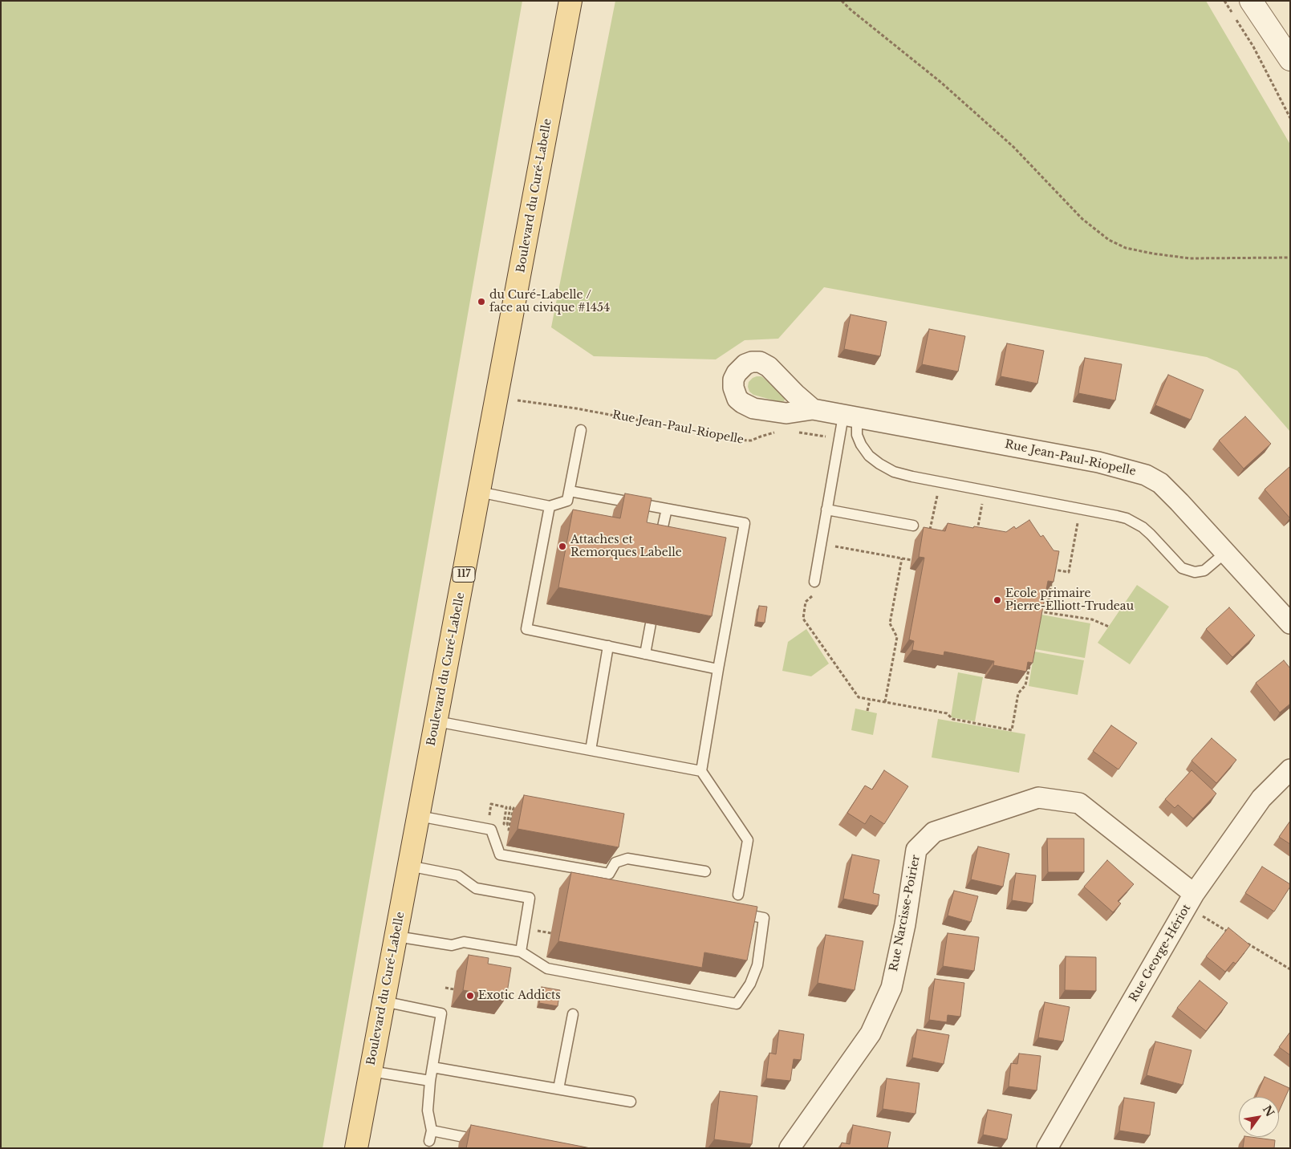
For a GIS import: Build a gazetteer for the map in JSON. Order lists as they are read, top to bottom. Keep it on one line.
{"streets":{"main road":["Boulevard du Curé-Labelle","117"],"street":["Rue Jean-Paul-Riopelle","Rue Narcisse-Poirier","Rue George-Hériot"]},"crossings":[["Rue Narcisse-Poirier","Rue George-Hériot"]],"places":["du Curé-Labelle / face au civique #1454","Attaches et Remorques Labelle","Ecole primaire Pierre-Elliott-Trudeau","Exotic Addicts"],"north":"top right"}
